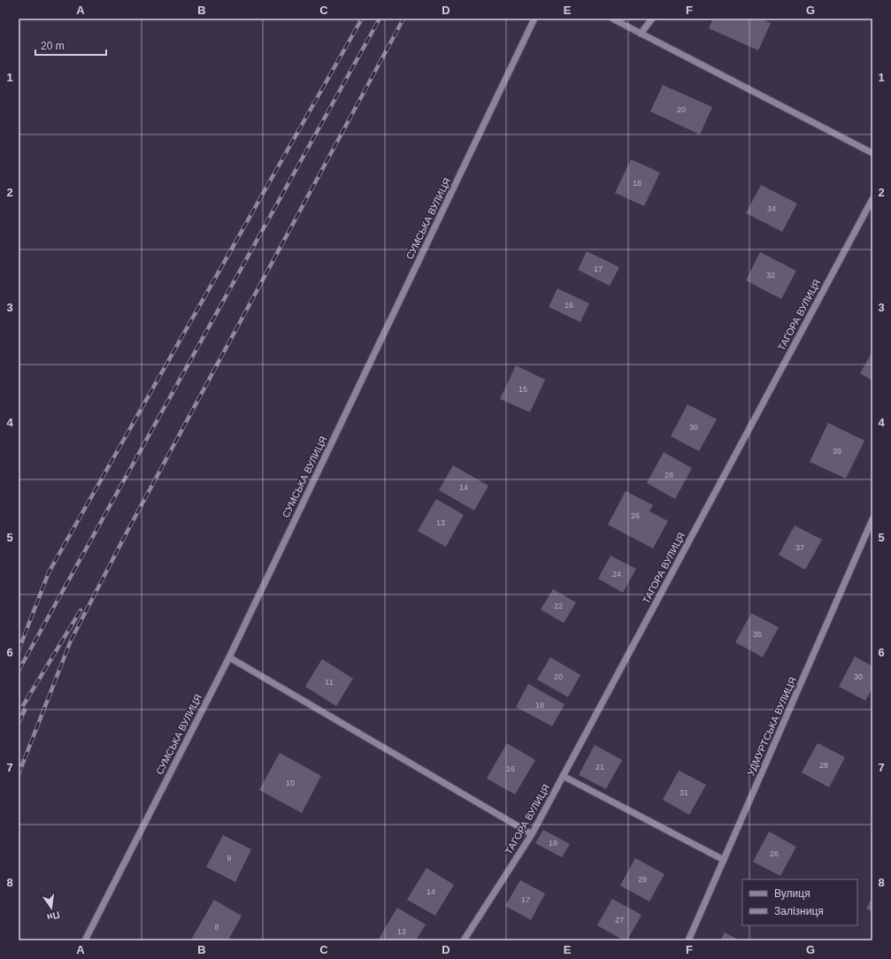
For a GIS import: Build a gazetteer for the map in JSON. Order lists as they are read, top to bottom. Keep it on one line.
{"streets":{"street":["СУМСЬКА ВУЛИЦЯ","ТАГОРА ВУЛИЦЯ","УДМУРТСЬКА ВУЛИЦЯ"]},"house_numbers":["20","18","34","17","32","16","15","30","39","28","14","26","13","37","24","22","35","20","30","11","18","28","21","16","10","31","19","26","9","29","14","17","27","8","12"],"legend":["Вулиця","Залізниця"],"scale_bar":"20 m","north":"bottom","grid":{"columns":["A","B","C","D","E","F","G"],"rows":["1","2","3","4","5","6","7","8"]}}
